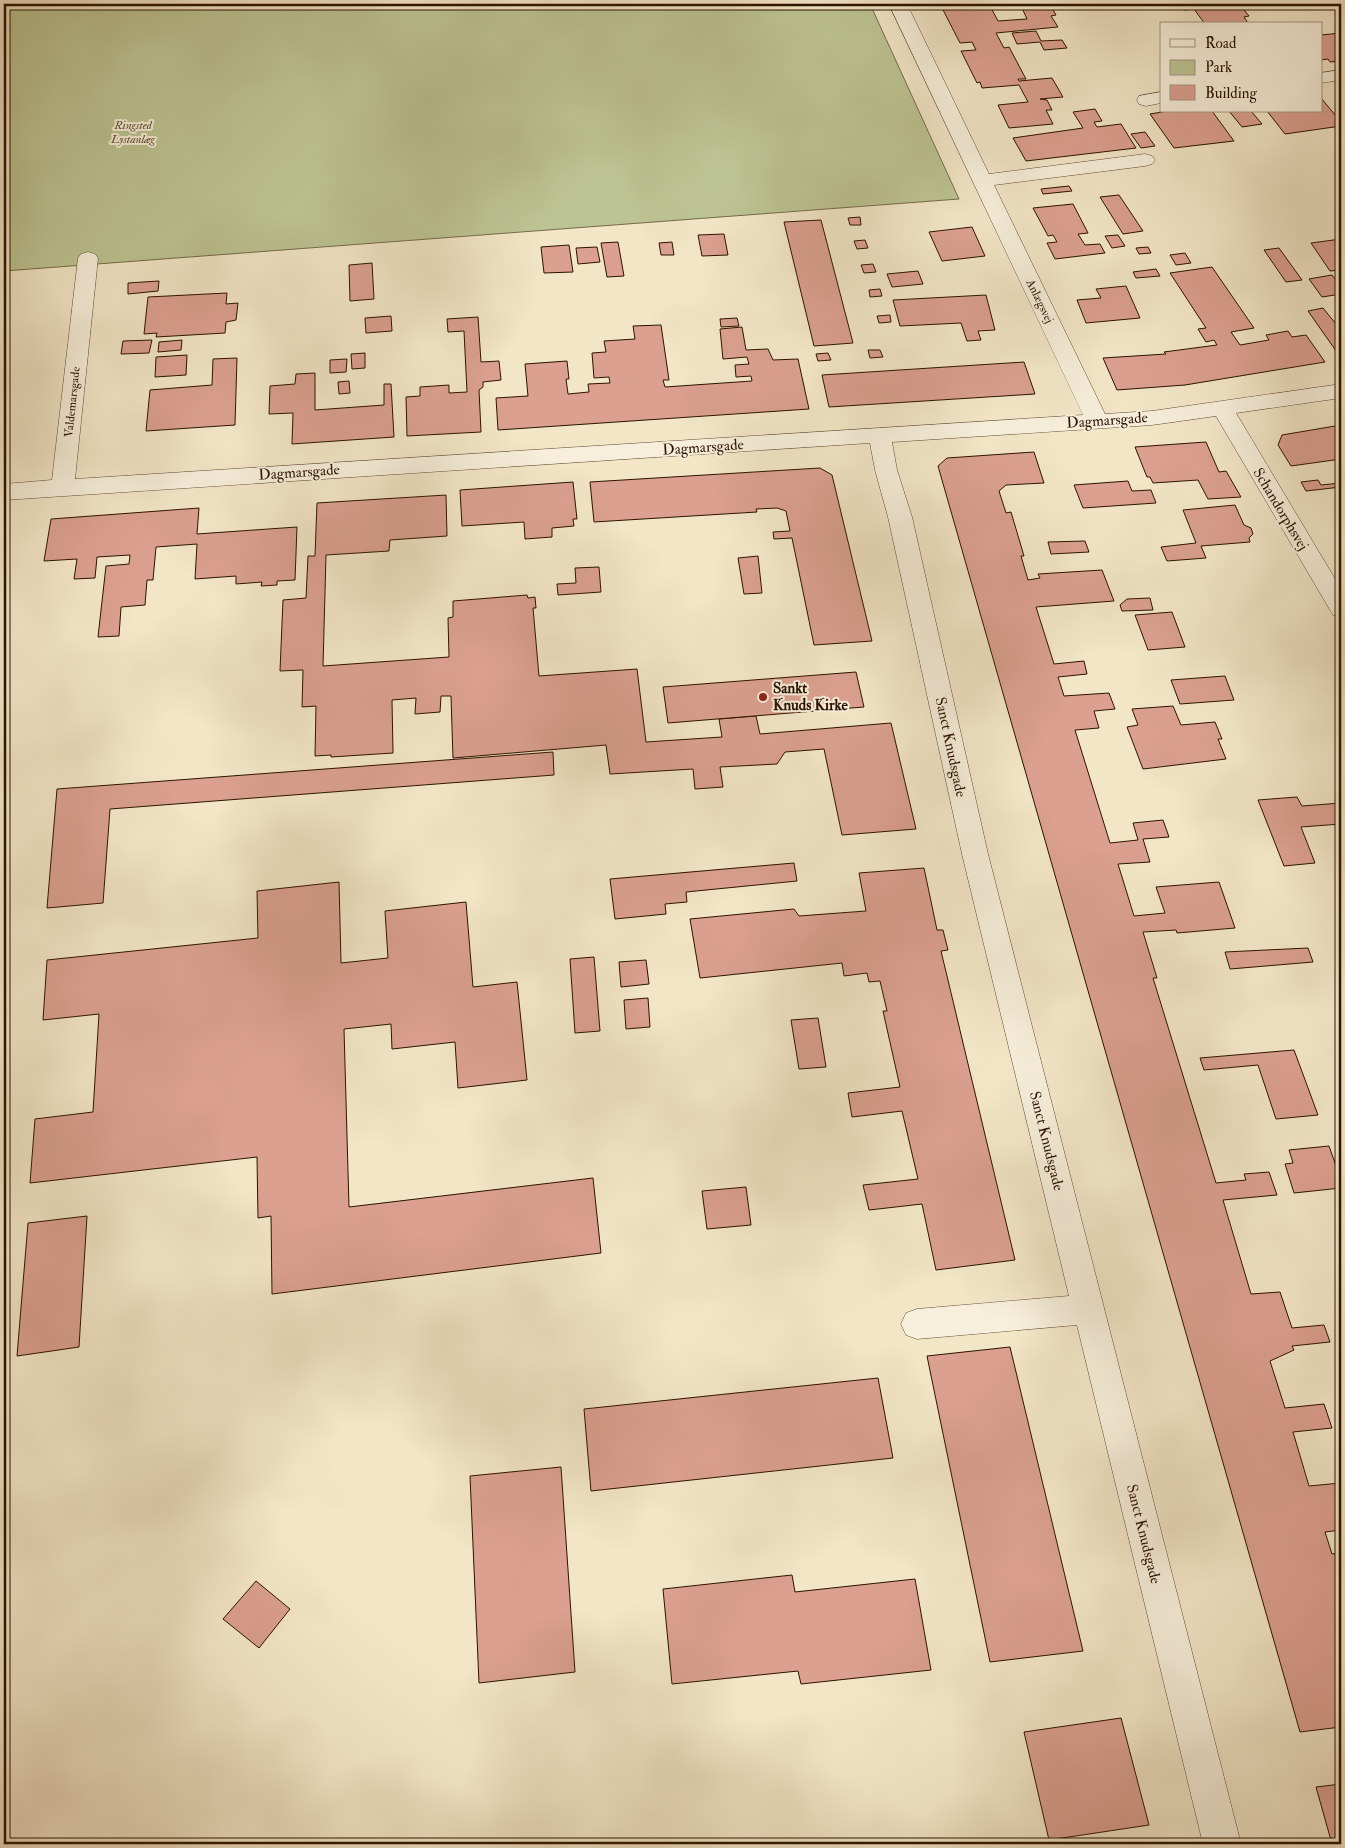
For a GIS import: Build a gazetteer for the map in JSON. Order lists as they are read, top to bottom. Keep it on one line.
{"streets":{"street":["Anlægsvej","Valdemarsgade","Dagmarsgade","Schandorphsvej","Sanct Knudsgade"]},"crossings":[["Anlægsvej","Dagmarsgade"],["Valdemarsgade","Dagmarsgade"],["Dagmarsgade","Schandorphsvej"],["Dagmarsgade","Sanct Knudsgade"]],"parks":["Ringsted Lystanlæg"],"places":["Sankt Knuds Kirke"],"legend":["Road","Park","Building"]}
